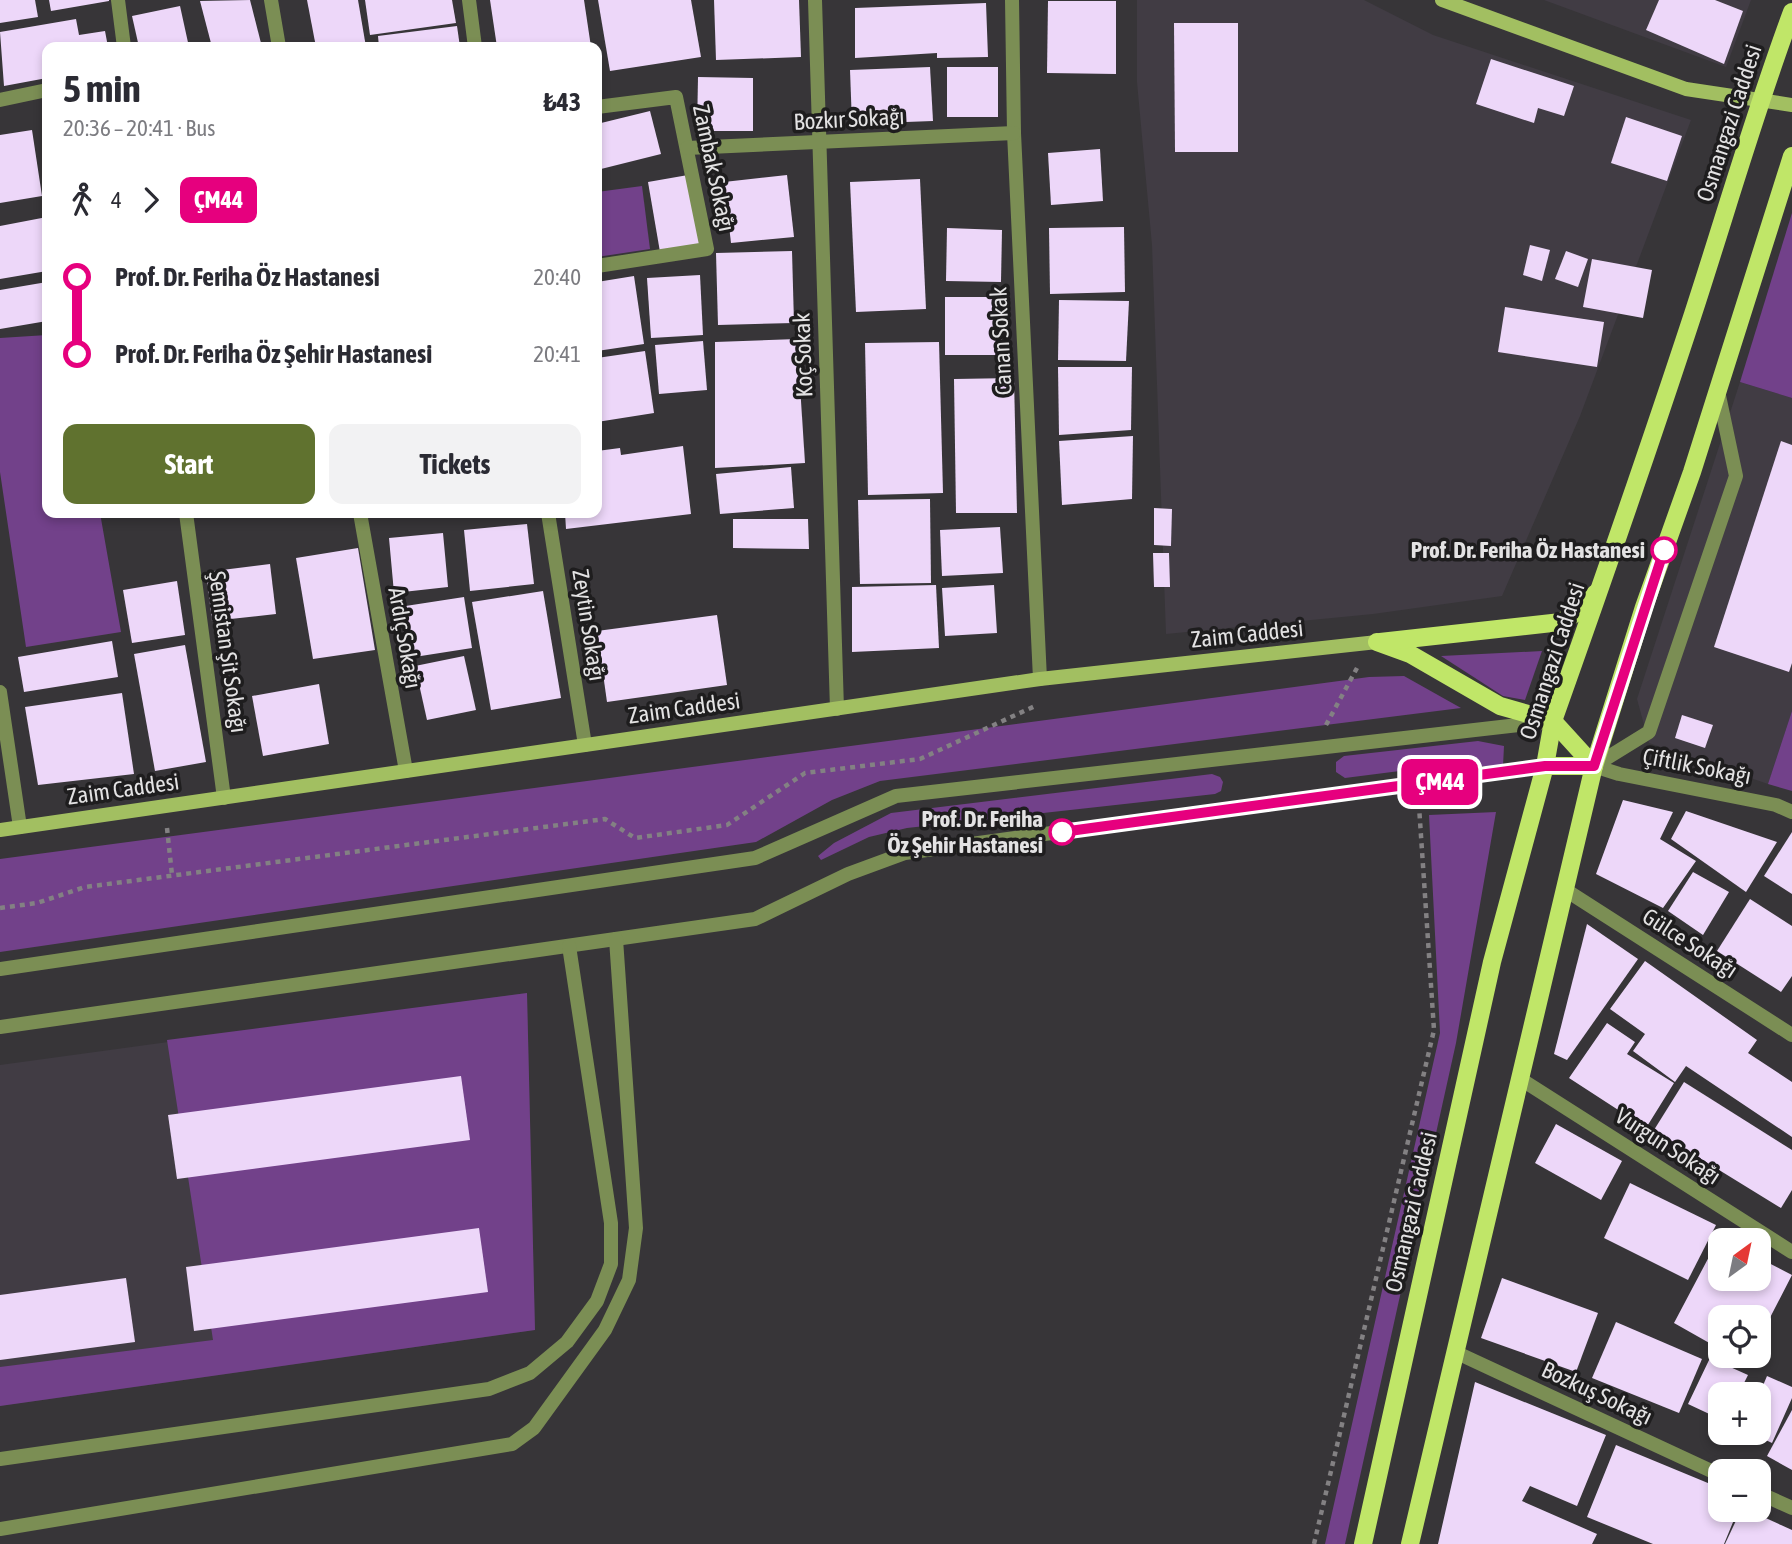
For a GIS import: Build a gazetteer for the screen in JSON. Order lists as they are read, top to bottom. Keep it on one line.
{"streets":{"main road":["Osmangazi Caddesi"],"street":["Bozkır Sokağı","Zambak Sokağı","Canan Sokak","Koç Sokak","Zeytin Sokağı","Zaim Caddesi","Ardıç Sokağı","Şemistan Şit Sokağı","Çiftlik Sokağı","Gülce Sokağı","Vurgun Sokağı","Bozkuş Sokağı"]},"crossings":[["Bozkır Sokağı","Zambak Sokağı"],["Bozkır Sokağı","Canan Sokak"],["Bozkır Sokağı","Koç Sokak"],["Canan Sokak","Zaim Caddesi"],["Koç Sokak","Zaim Caddesi"],["Zeytin Sokağı","Zaim Caddesi"],["Zaim Caddesi","Ardıç Sokağı"],["Zaim Caddesi","Şemistan Şit Sokağı"]],"places":["Prof. Dr. Feriha Öz Hastanesi","Prof. Dr. Feriha Öz Şehir Hastanesi"],"lines":["bus line ÇM44"],"north":"top right","page":{"on_map":"ÇM44","heading":["5 min","20:36 – 20:41 · Bus","₺43"],"legs":["4","ÇM44"],"list":[{"name":"Prof. Dr. Feriha Öz Hastanesi","value":"20:40"},{"name":"Prof. Dr. Feriha Öz Şehir Hastanesi","value":"20:41"}],"buttons":["Start","Tickets"],"map_buttons":["+","−"]}}
